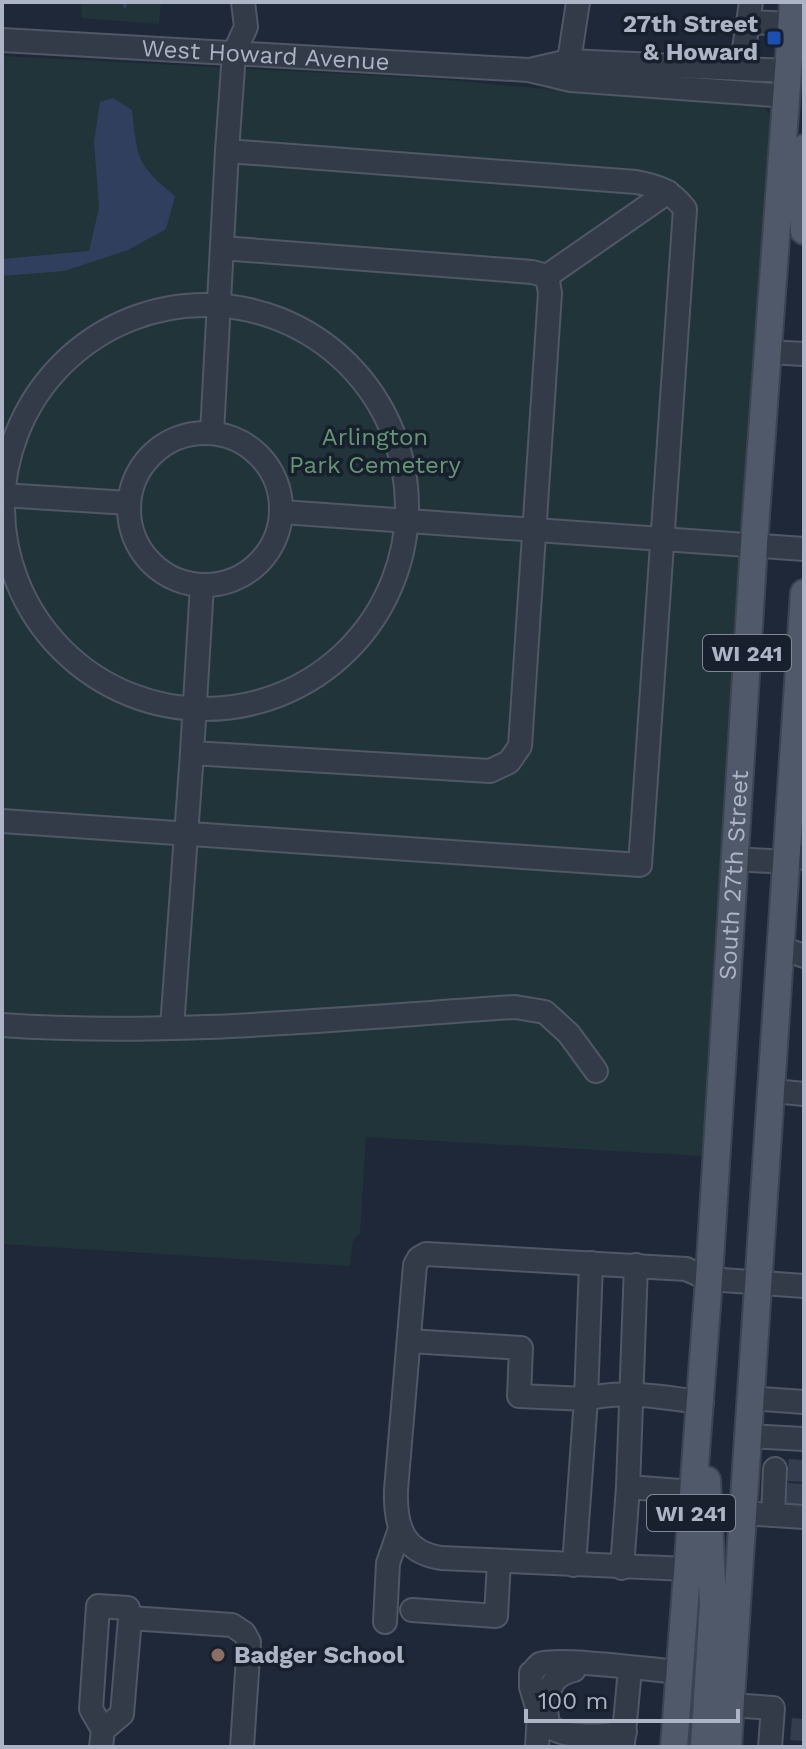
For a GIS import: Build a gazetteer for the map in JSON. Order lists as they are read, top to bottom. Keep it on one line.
{"streets":{"main road":["WI 241","South 27th Street"],"street":["West Howard Avenue"]},"crossings":[["West Howard Avenue","South 27th Street"]],"parks":["Arlington Park Cemetery"],"places":{"transit":["27th Street & Howard"],"other":["Badger School"]},"scale_bar":"100 m"}
